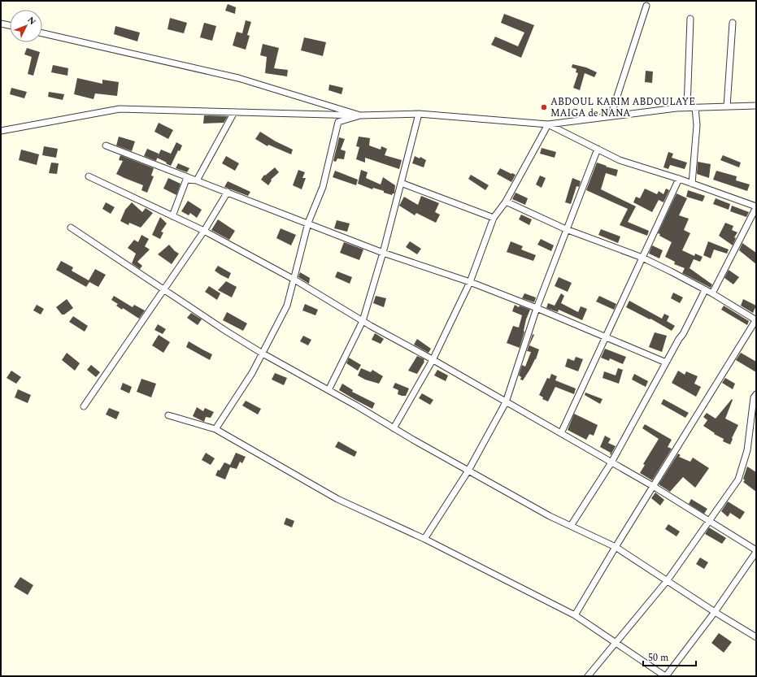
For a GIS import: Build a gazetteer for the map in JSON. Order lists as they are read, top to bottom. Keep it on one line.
{"places":["ABDOUL KARIM ABDOULAYE MAIGA de NANA"],"scale_bar":"50 m","north":"top right"}
